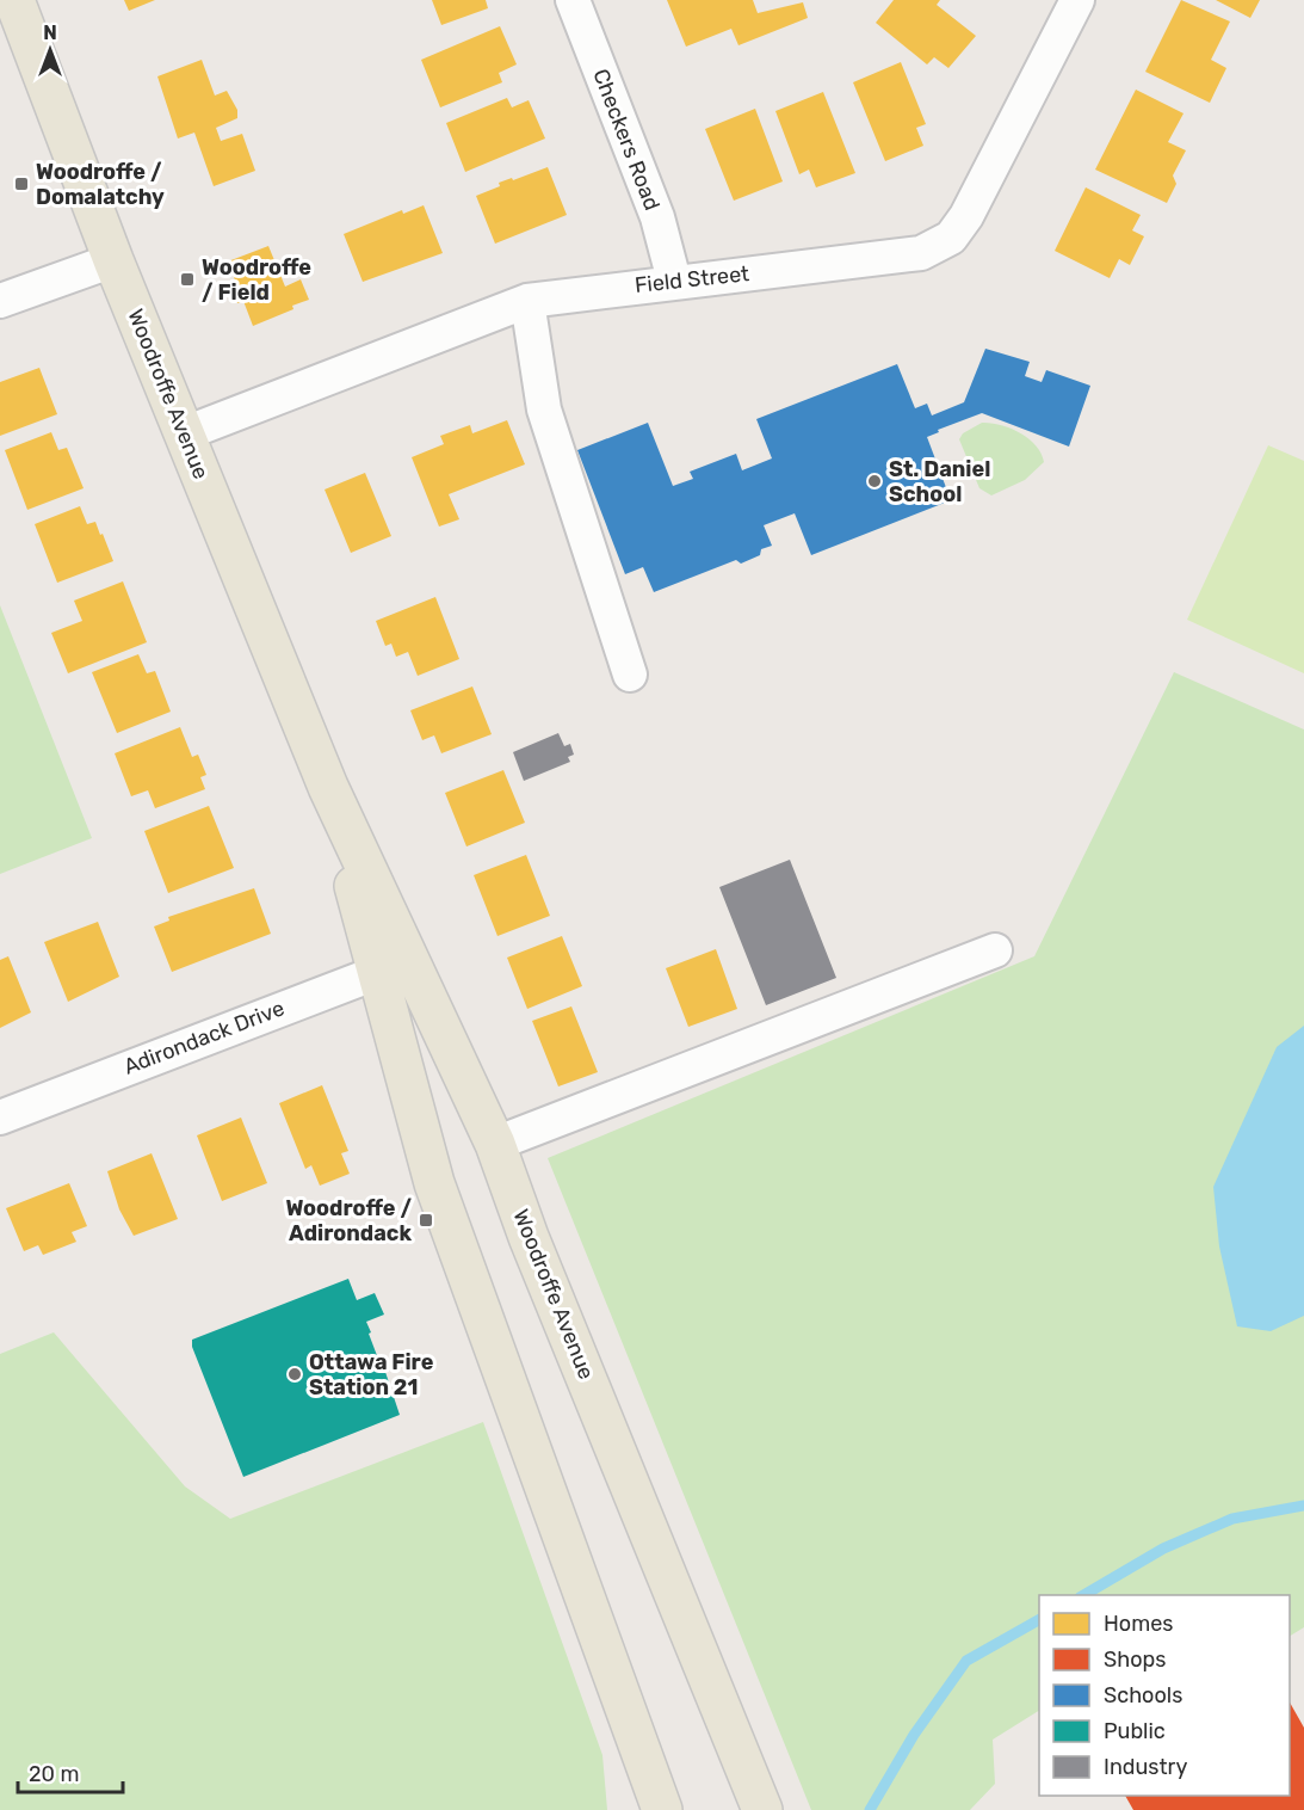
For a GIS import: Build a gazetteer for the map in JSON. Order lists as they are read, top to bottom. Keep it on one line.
{"streets":{"main road":["Woodroffe Avenue"],"street":["Checkers Road","Field Street","Adirondack Drive"]},"crossings":[["Checkers Road","Field Street"],["Field Street","Woodroffe Avenue"],["Woodroffe Avenue","Adirondack Drive"]],"places":{"transit":["Woodroffe / Domalatchy","Woodroffe / Field","Woodroffe / Adirondack"],"other":["St. Daniel School","Ottawa Fire Station 21"]},"legend":["Homes","Shops","Schools","Public","Industry"],"scale_bar":"20 m","north":"top"}
